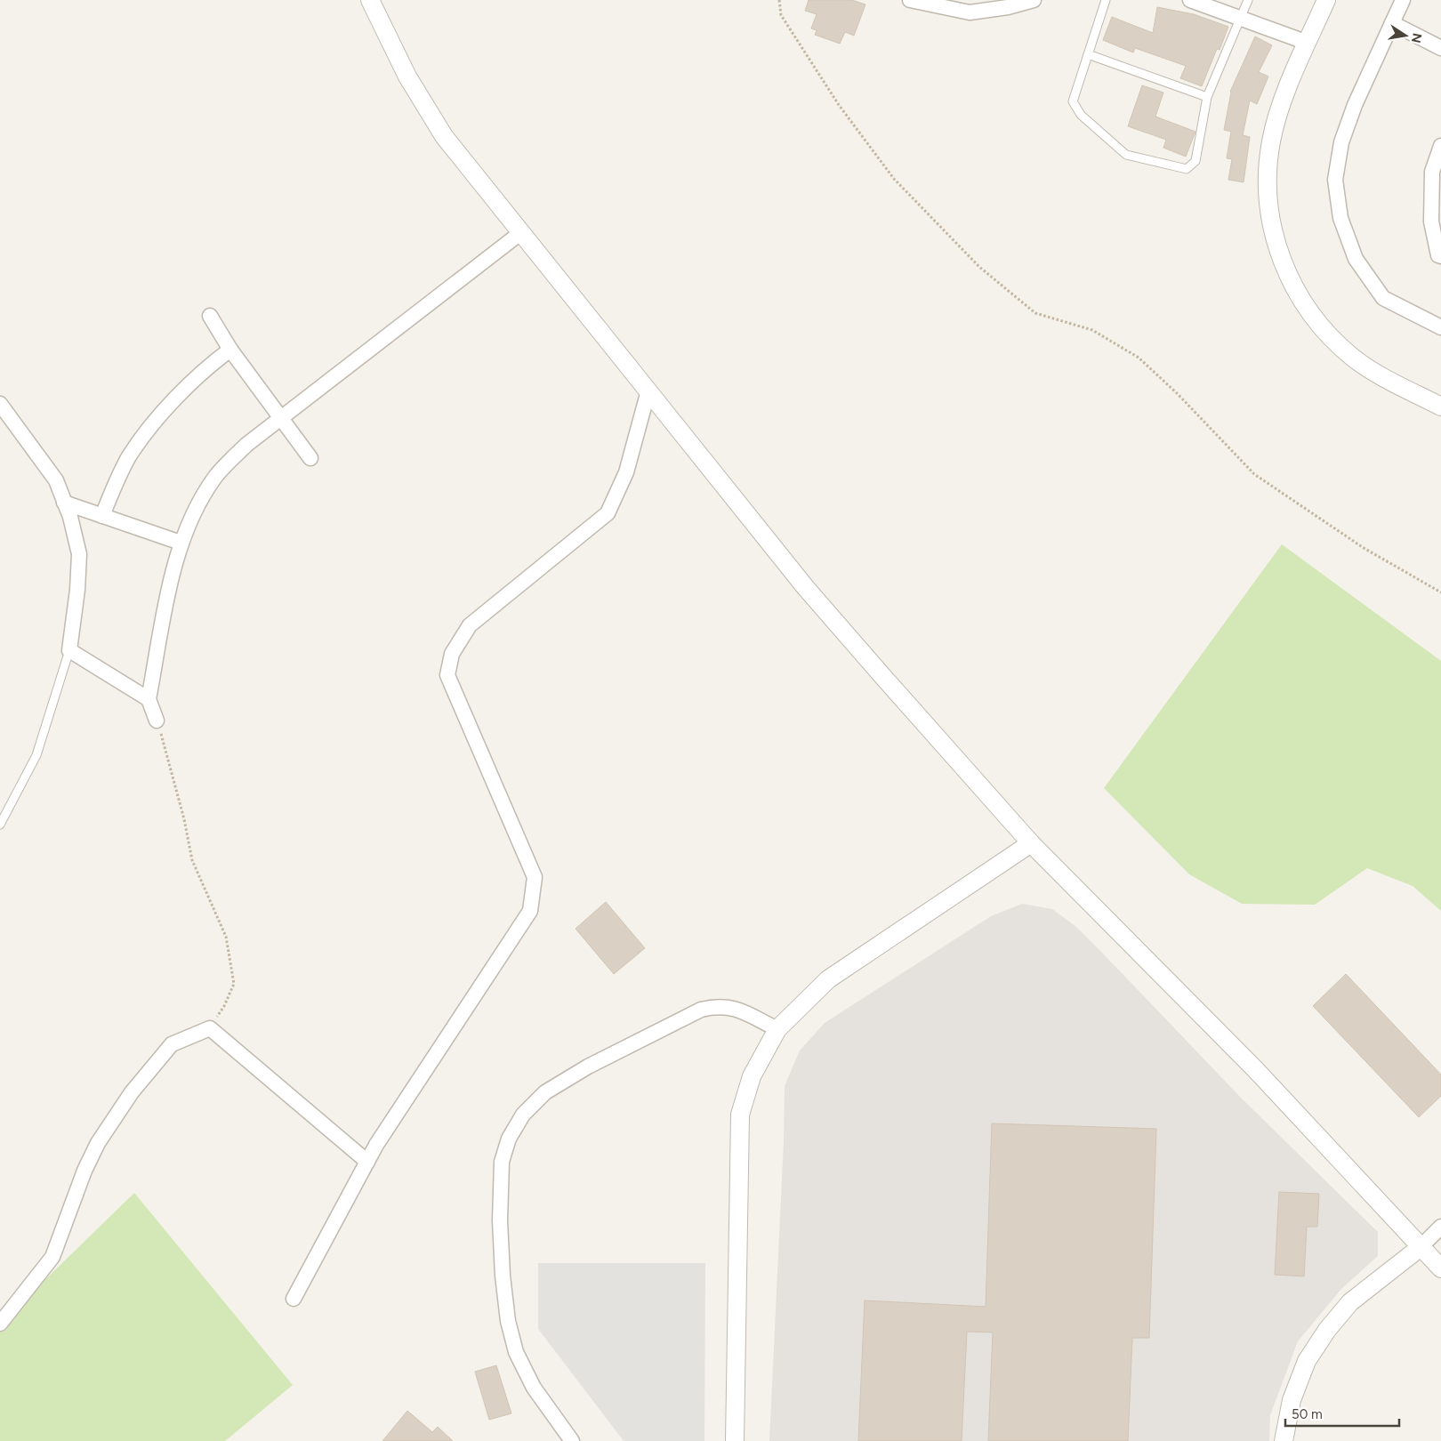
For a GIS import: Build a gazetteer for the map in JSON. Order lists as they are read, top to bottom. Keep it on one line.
{"scale_bar":"50 m","north":"right"}
